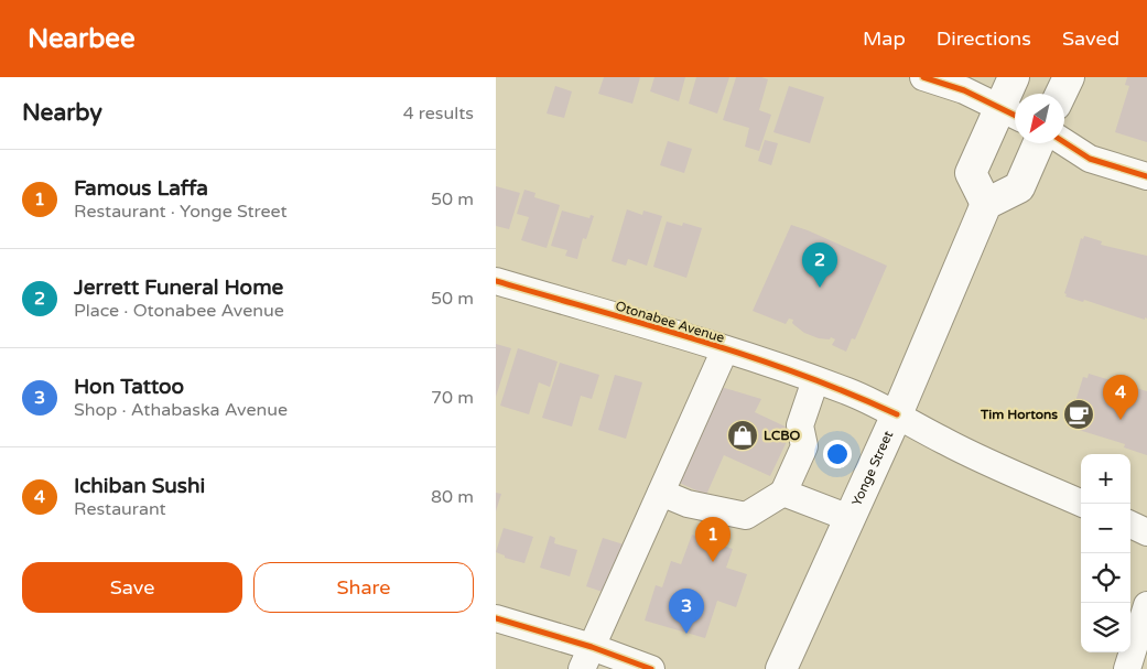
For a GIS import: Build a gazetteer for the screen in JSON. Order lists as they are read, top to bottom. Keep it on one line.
{"streets":{"main road":["Yonge Street"],"street":["Otonabee Avenue"]},"crossings":[["Otonabee Avenue","Yonge Street"]],"places":{"cafe":["Tim Hortons"],"shop":["LCBO"]},"north":"bottom left","page":{"header":"Nearbee","nav":["Map","Directions","Saved"],"heading":["Nearby","4 results"],"list":[{"mark":"1","name":"Famous Laffa","note":"Restaurant · Yonge Street","value":"50 m"},{"mark":"2","name":"Jerrett Funeral Home","note":"Place · Otonabee Avenue","value":"50 m"},{"mark":"3","name":"Hon Tattoo","note":"Shop · Athabaska Avenue","value":"70 m"},{"mark":"4","name":"Ichiban Sushi","note":"Restaurant","value":"80 m"}],"pins":["2","4","1","3"],"map_buttons":["+","−"],"buttons":["Save","Share"]}}
